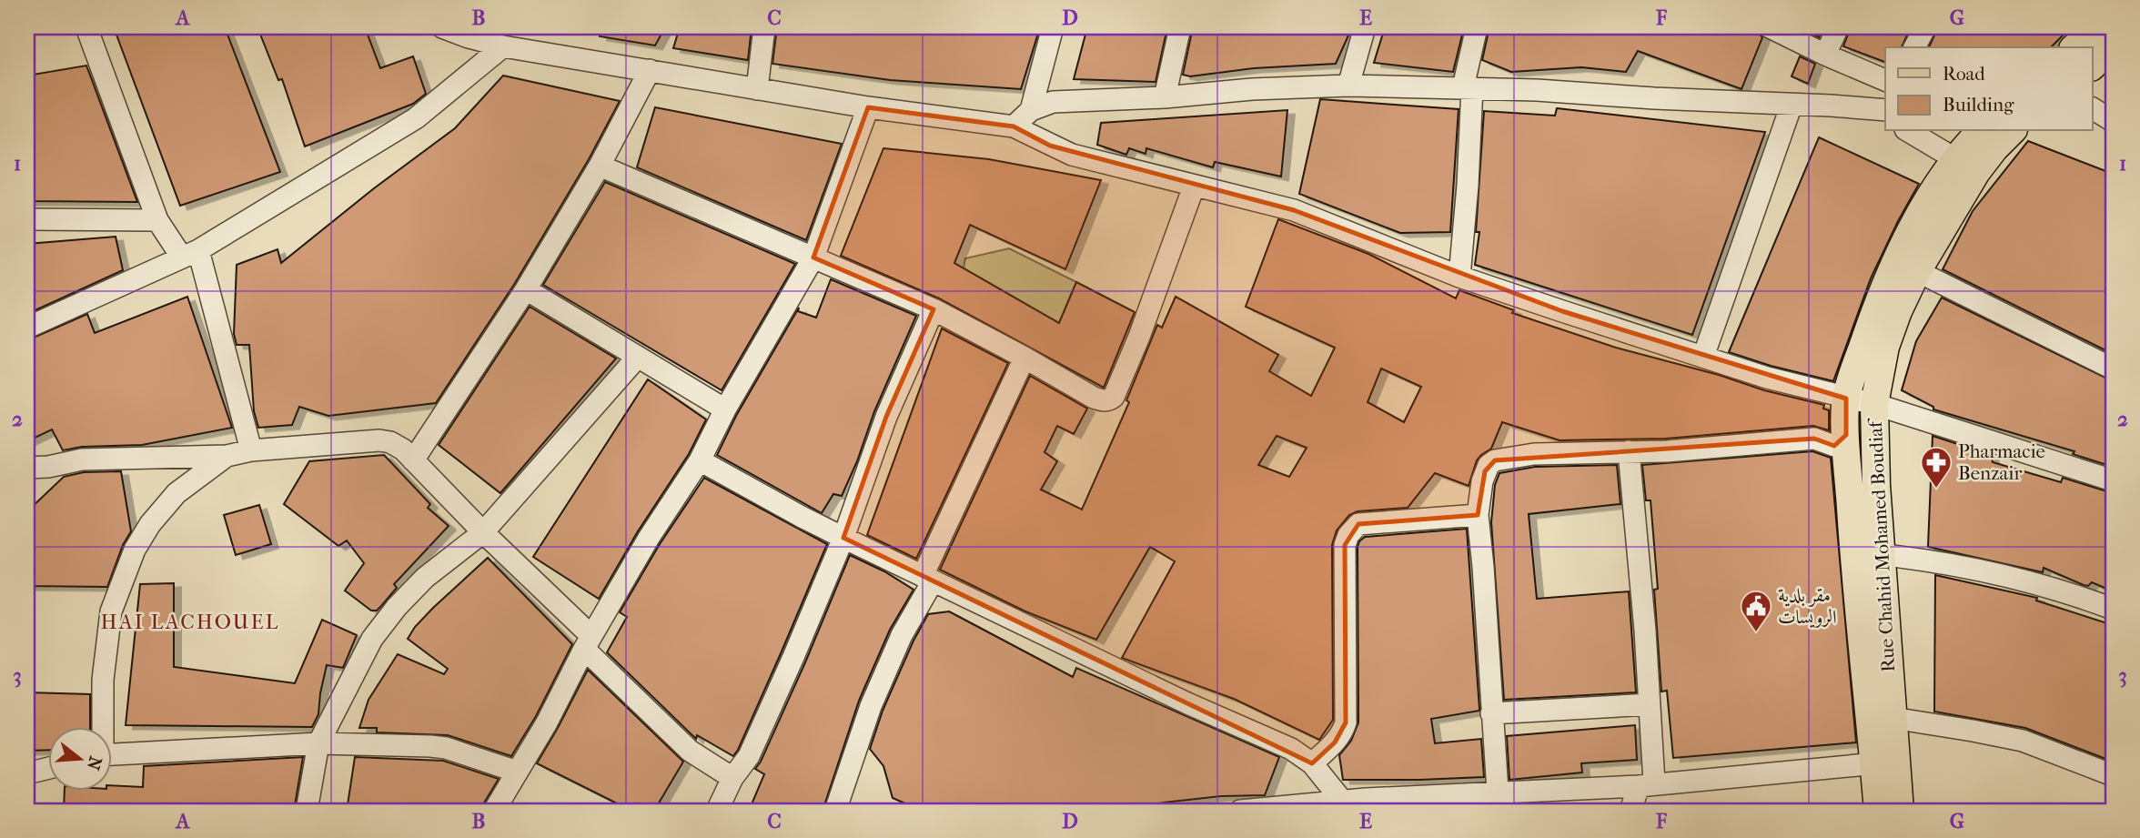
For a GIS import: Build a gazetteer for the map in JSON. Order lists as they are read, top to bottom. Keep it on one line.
{"streets":{"main road":["Rue Chahid Mohamed Boudiaf"]},"districts":["HAI LACHOUEL"],"places":{"pharmacy":["Pharmacie Benzair"],"public building":["مقر بلدية الرويسات"]},"legend":["Road","Building"],"north":"right","grid":{"columns":["A","B","C","D","E","F","G"],"rows":["1","2","3"]}}
